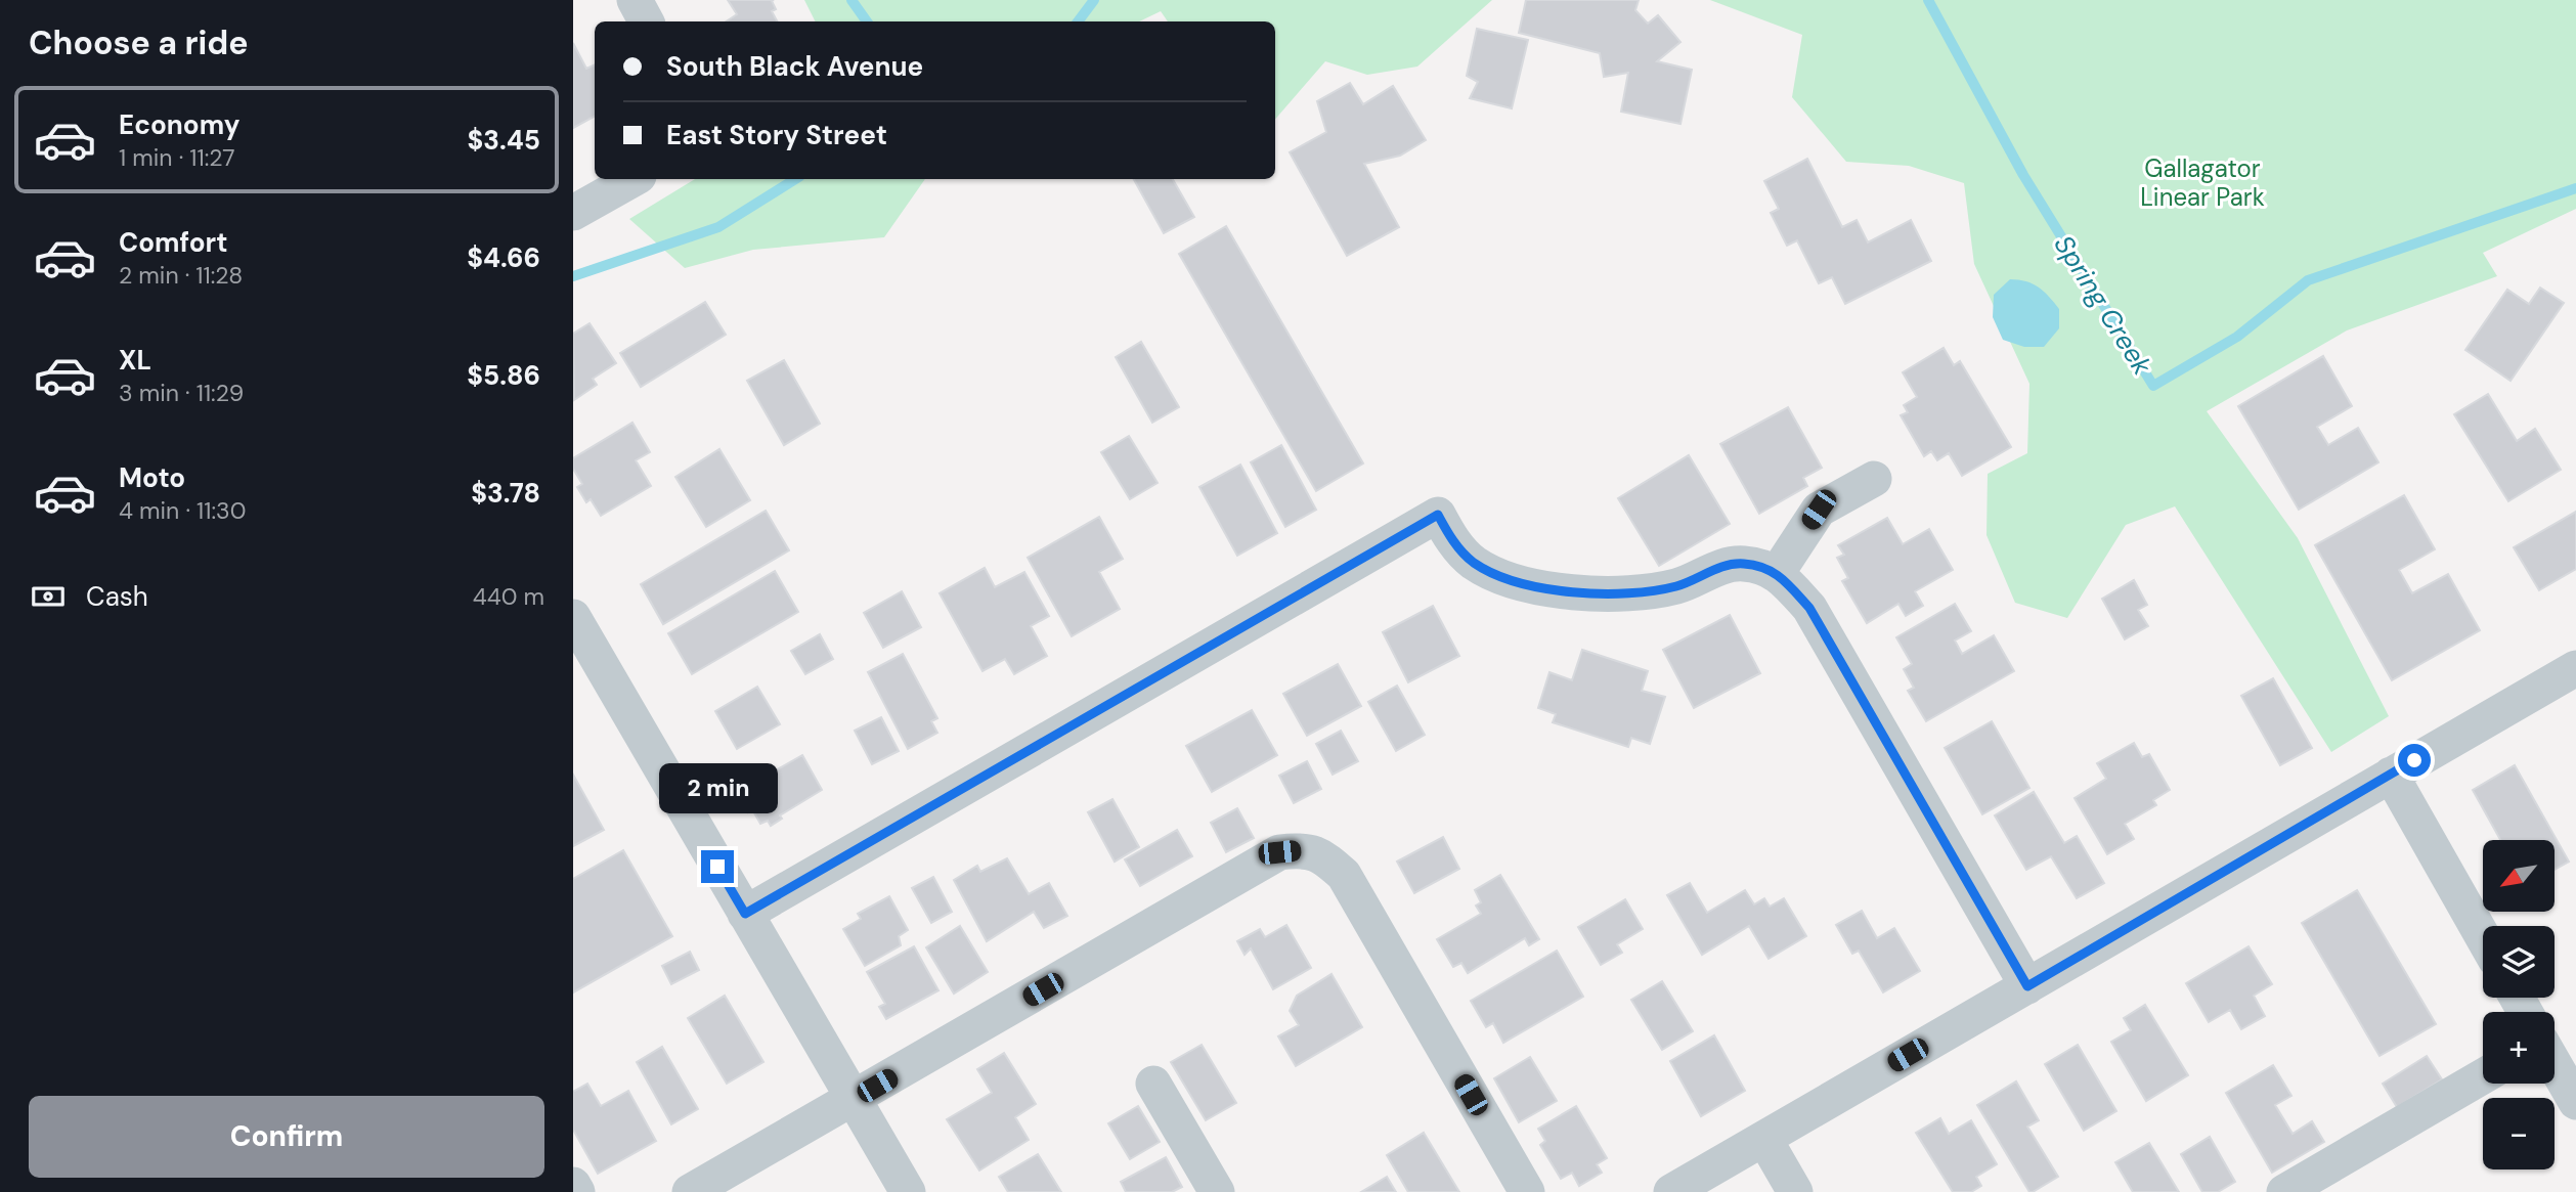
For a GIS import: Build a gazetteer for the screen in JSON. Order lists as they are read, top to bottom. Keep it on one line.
{"water":["Spring Creek"],"parks":["Gallagator Linear Park"],"north":"bottom left","page":{"heading":"Choose a ride","banner":["South Black Avenue","East Story Street"],"list":[{"name":"Economy","note":"1 min · 11:27","value":"$3.45"},{"name":"Comfort","note":"2 min · 11:28","value":"$4.66"},{"name":"XL","note":"3 min · 11:29","value":"$5.86"},{"name":"Moto","note":"4 min · 11:30","value":"$3.78"}],"pay":["Cash","440 m"],"bubble":"2 min","map_buttons":["+","−"],"buttons":"Confirm"}}
